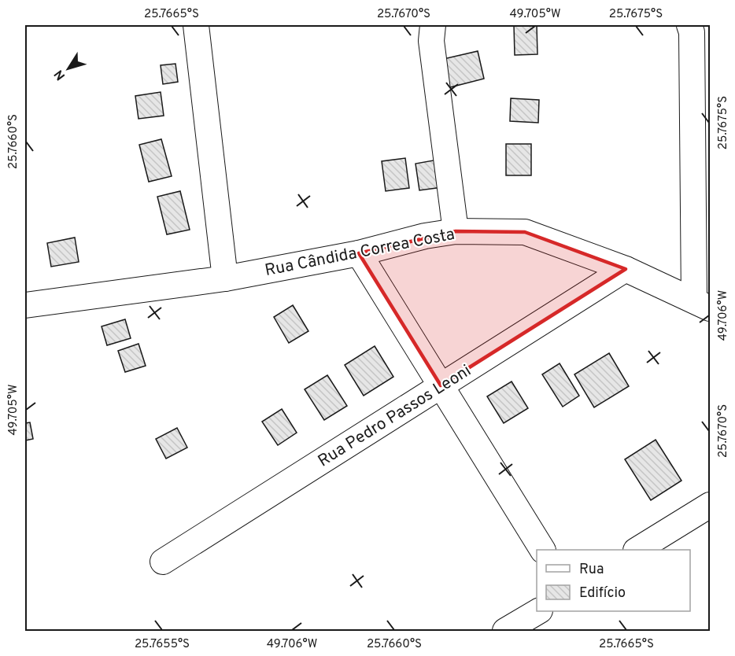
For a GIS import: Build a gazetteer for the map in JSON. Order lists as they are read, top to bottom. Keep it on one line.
{"streets":{"street":["Rua Cândida Correa Costa","Rua Pedro Passos Leoni"]},"crossings":[["Rua Cândida Correa Costa","Rua Pedro Passos Leoni"]],"legend":["Rua","Edifício"],"north":"bottom left","coordinates":["25.7665°S","25.7670°S","49.705°W","25.7675°S","25.7660°S","49.706°W","25.7655°S"]}
